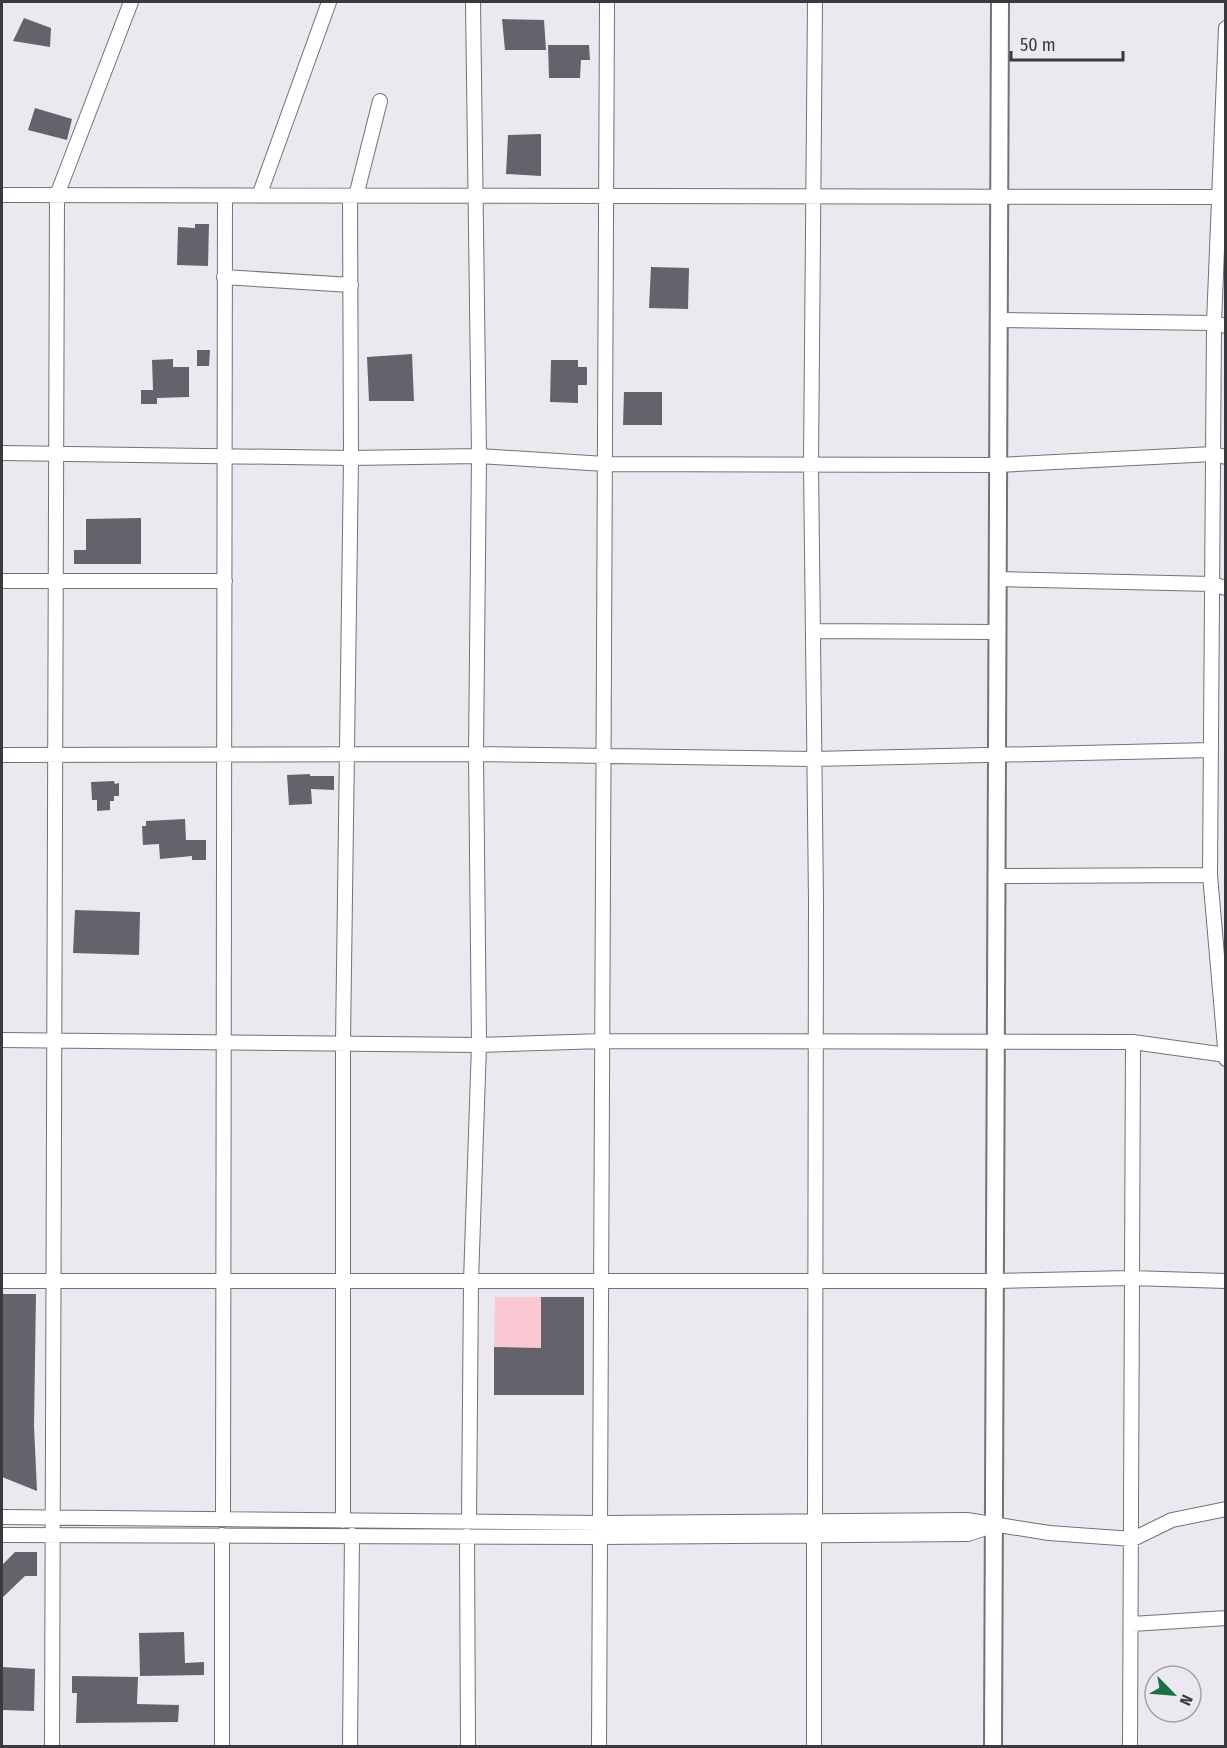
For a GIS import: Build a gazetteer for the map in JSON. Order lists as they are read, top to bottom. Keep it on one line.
{"scale_bar":"50 m","north":"bottom right"}
